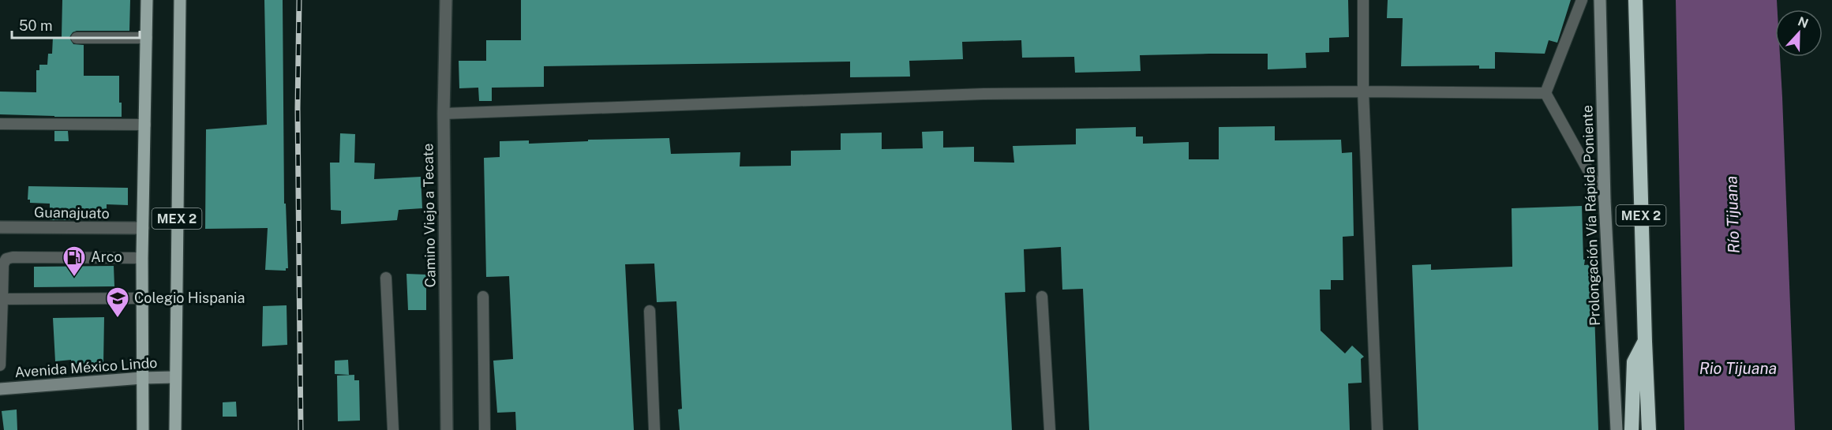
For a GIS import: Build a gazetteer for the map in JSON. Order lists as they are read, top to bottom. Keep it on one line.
{"streets":{"highway":["MEX 2"],"main road":["Prolongación Vía Rápida Poniente","Avenida México Lindo"],"street":["Guanajuato","Camino Viejo a Tecate"]},"crossings":[["Guanajuato","MEX 2"],["MEX 2","Avenida México Lindo"]],"water":["Río Tijuana","Rio Tijuana"],"places":{"fuel station":["Arco"],"school or university":["Colegio Hispania"]},"scale_bar":"50 m","north":"top"}
